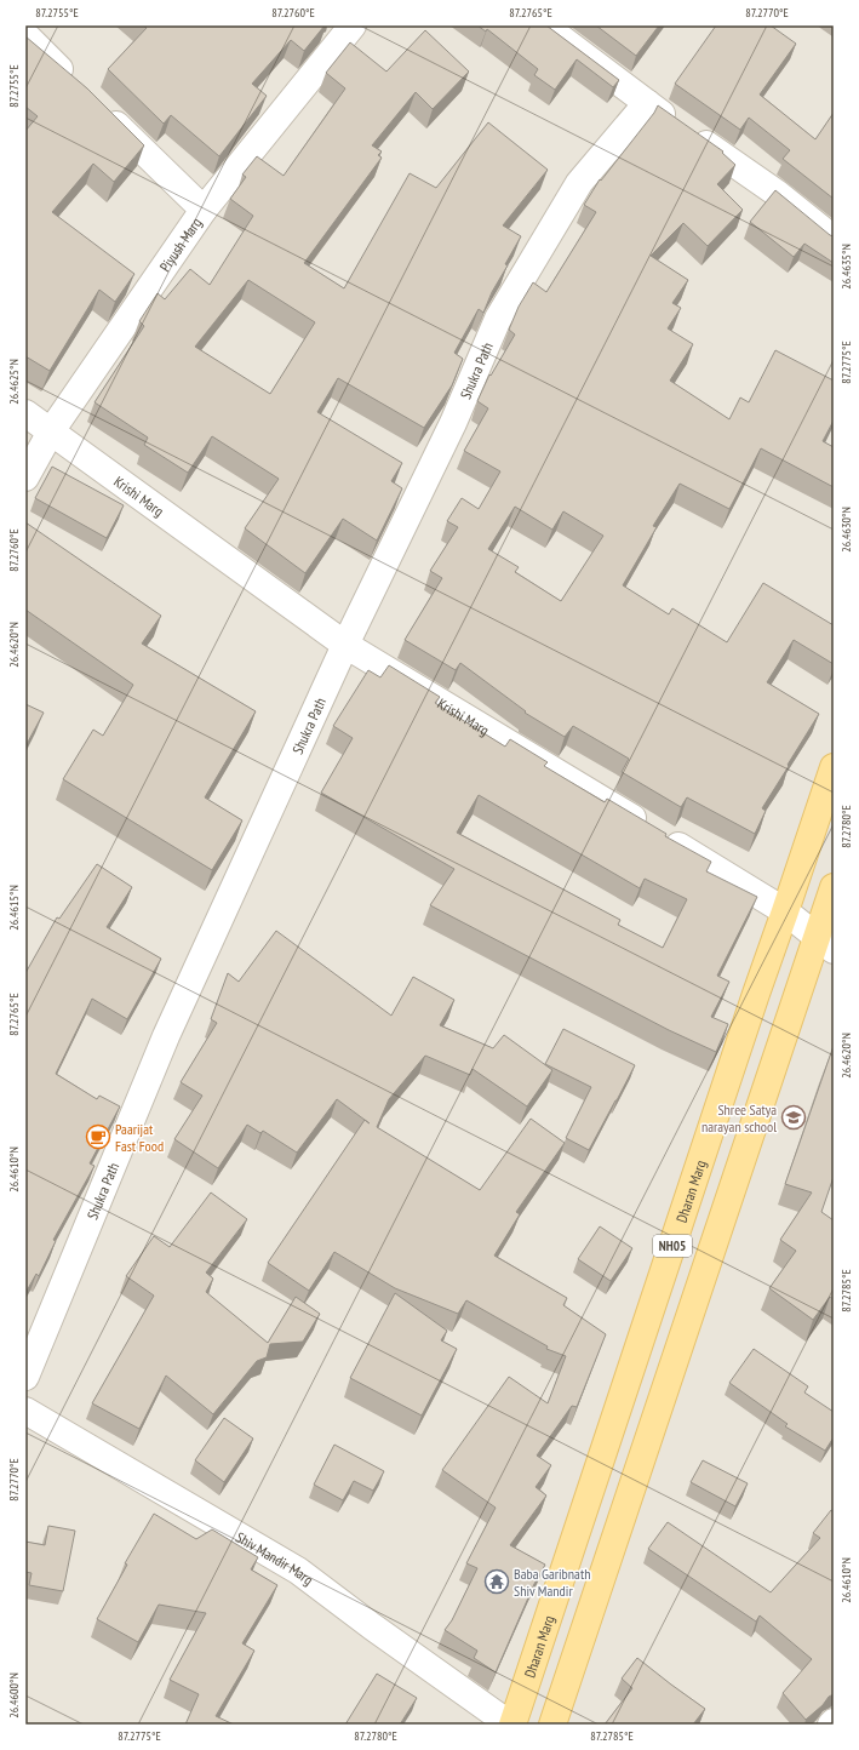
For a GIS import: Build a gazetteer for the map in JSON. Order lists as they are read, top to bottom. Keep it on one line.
{"streets":{"main road":["Dharan Marg","NH05"],"street":["Piyush Marg","Shukra Path","Krishi Marg","Shiv Mandir Marg"]},"crossings":[["Piyush Marg","Krishi Marg"],["Shukra Path","Krishi Marg"],["Krishi Marg","Dharan Marg"],["Krishi Marg","NH05"],["Dharan Marg","Shiv Mandir Marg"]],"places":{"school or university":["Shree Satya narayan school"],"cafe":["Paarijat Fast Food"],"temple":["Baba Garibnath Shiv Mandir"]},"coordinates":["87.2755°E","87.2760°E","87.2765°E","87.2770°E","26.4635°N","87.2775°E","26.4625°N","26.4630°N","26.4620°N","87.2780°E","26.4615°N","26.4610°N","87.2785°E","26.4600°N"]}
